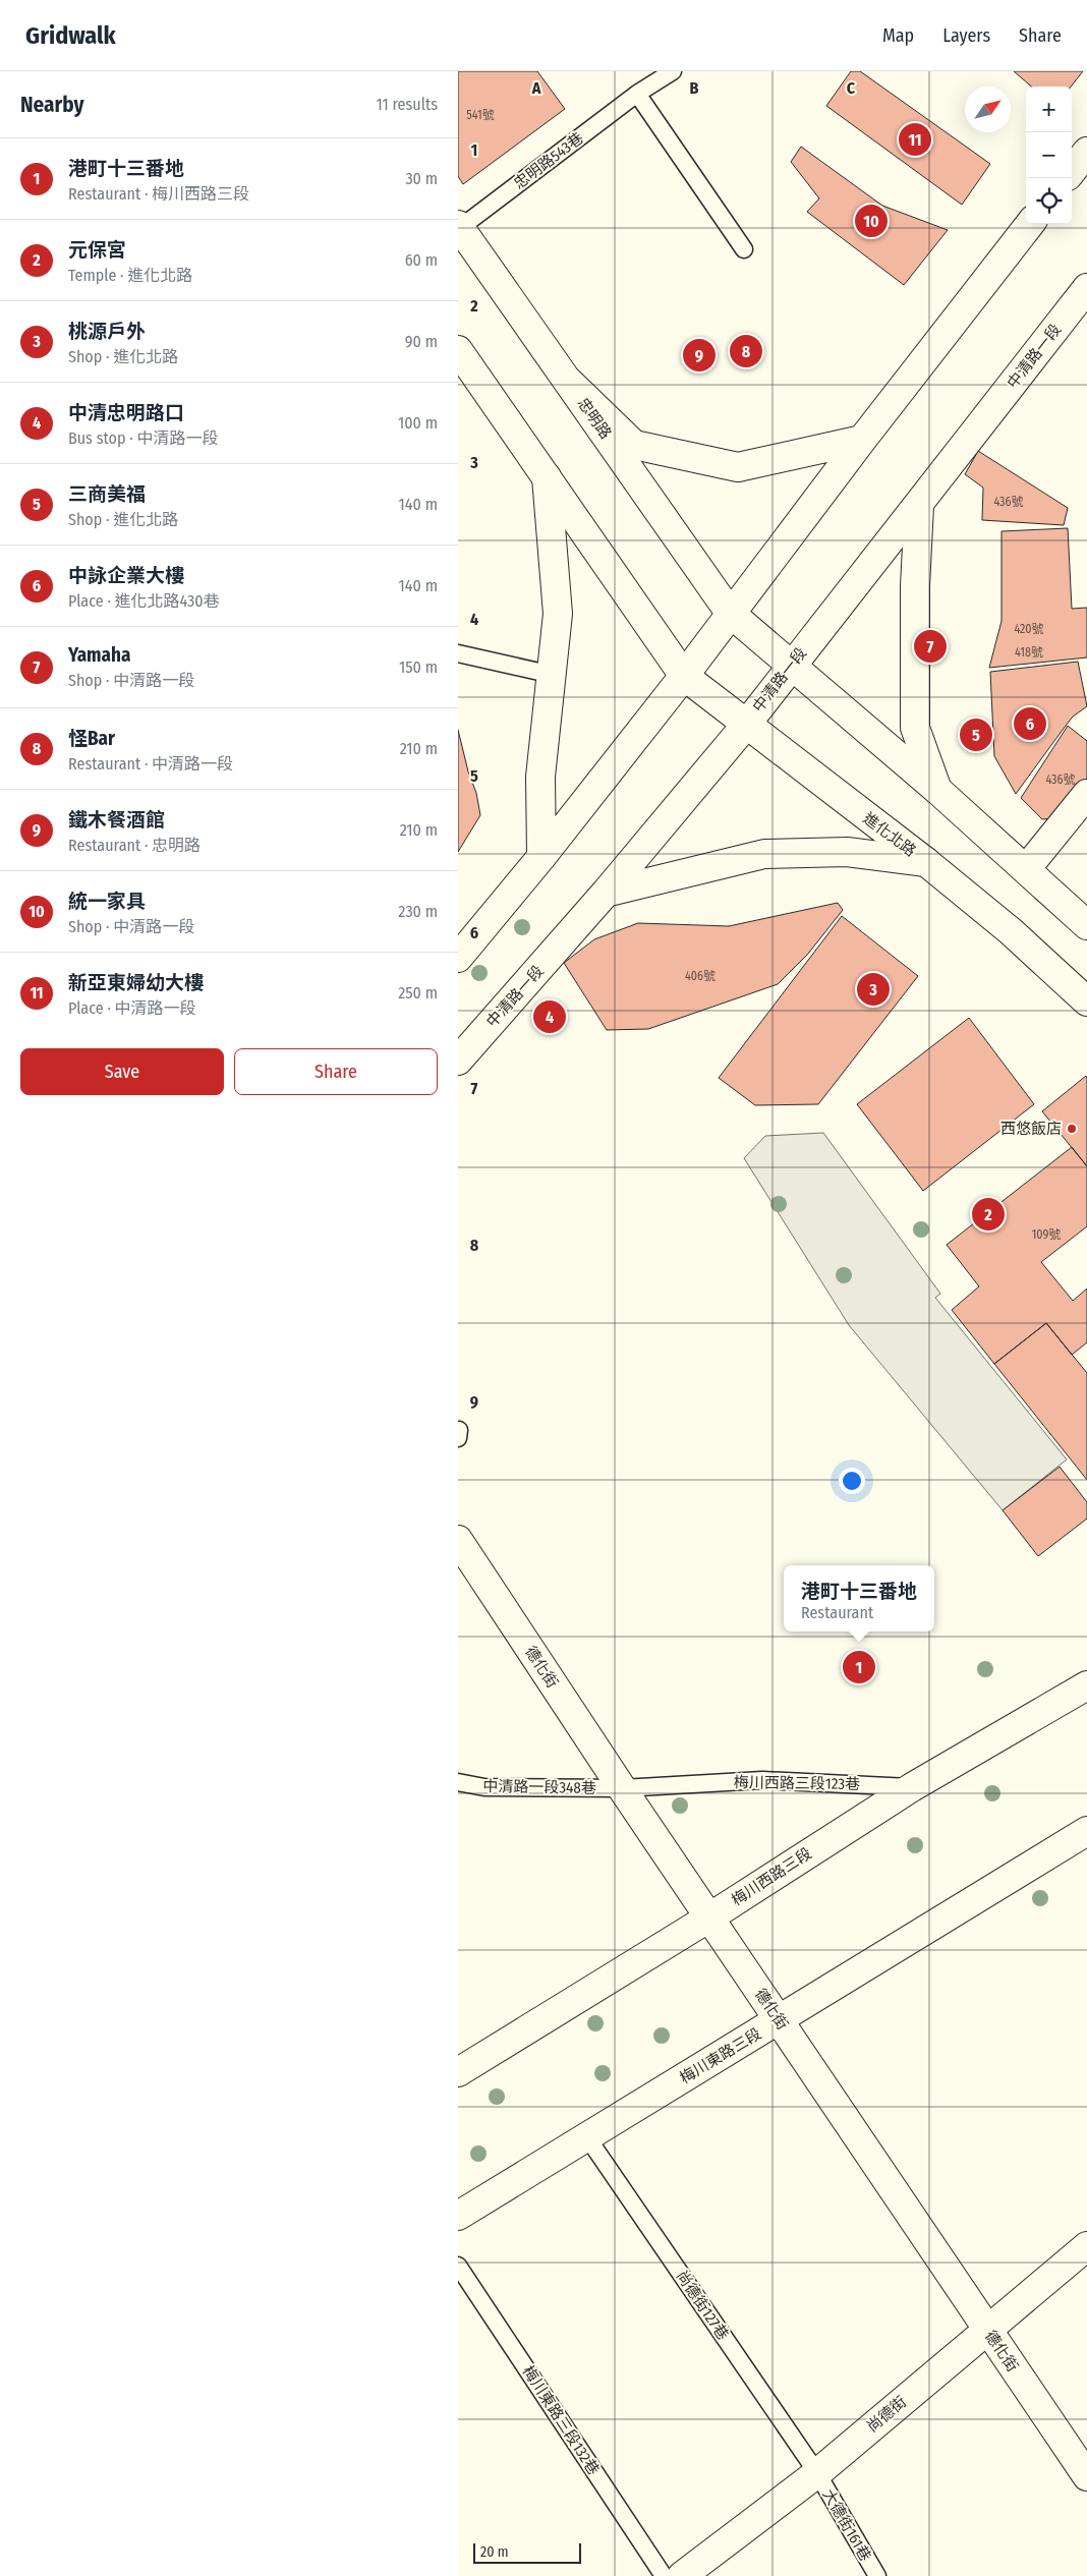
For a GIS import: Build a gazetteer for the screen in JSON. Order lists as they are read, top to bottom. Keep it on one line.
{"streets":{"main road":["中清路一段","忠明路","進化北路","德化街","梅川西路三段","梅川東路三段","尚德街"],"lane":["忠明路543巷","梅川西路三段123巷","中清路一段348巷","尚德街127巷","梅川東路三段132巷","大德街161巷"]},"crossings":[["忠明路543巷","忠明路"],["中清路一段","進化北路"],["德化街","梅川西路三段123巷"],["德化街","中清路一段348巷"],["德化街","梅川西路三段"],["德化街","梅川東路三段"],["德化街","尚德街"],["梅川西路三段123巷","中清路一段348巷"],["梅川西路三段123巷","梅川西路三段"],["梅川東路三段","尚德街127巷"],["尚德街127巷","尚德街"],["尚德街127巷","大德街161巷"],["尚德街","大德街161巷"]],"places":["西悠飯店"],"house_numbers":["541號","436號","420號","418號","436號","406號","109號"],"scale_bar":"20 m","north":"top right","page":{"header":"Gridwalk","nav":["Map","Layers","Share"],"heading":["Nearby","11 results"],"map_buttons":["+","−"],"pins":["11","10","8","9","7","6","5","3","4","2","1"],"list":[{"mark":"1","name":"港町十三番地","note":"Restaurant · 梅川西路三段","value":"30 m"},{"mark":"2","name":"元保宮","note":"Temple · 進化北路","value":"60 m"},{"mark":"3","name":"桃源戶外","note":"Shop · 進化北路","value":"90 m"},{"mark":"4","name":"中清忠明路口","note":"Bus stop · 中清路一段","value":"100 m"},{"mark":"5","name":"三商美福","note":"Shop · 進化北路","value":"140 m"},{"mark":"6","name":"中詠企業大樓","note":"Place · 進化北路430巷","value":"140 m"},{"mark":"7","name":"Yamaha","note":"Shop · 中清路一段","value":"150 m"},{"mark":"8","name":"怪Bar","note":"Restaurant · 中清路一段","value":"210 m"},{"mark":"9","name":"鐵木餐酒館","note":"Restaurant · 忠明路","value":"210 m"},{"mark":"10","name":"統一家具","note":"Shop · 中清路一段","value":"230 m"},{"mark":"11","name":"新亞東婦幼大樓","note":"Place · 中清路一段","value":"250 m"}],"buttons":["Save","Share"],"popup":["港町十三番地","Restaurant"],"scale":"20 m"},"grid":{"columns":["A","B","C"],"rows":["1","2","3","4","5","6","7","8","9"]}}
